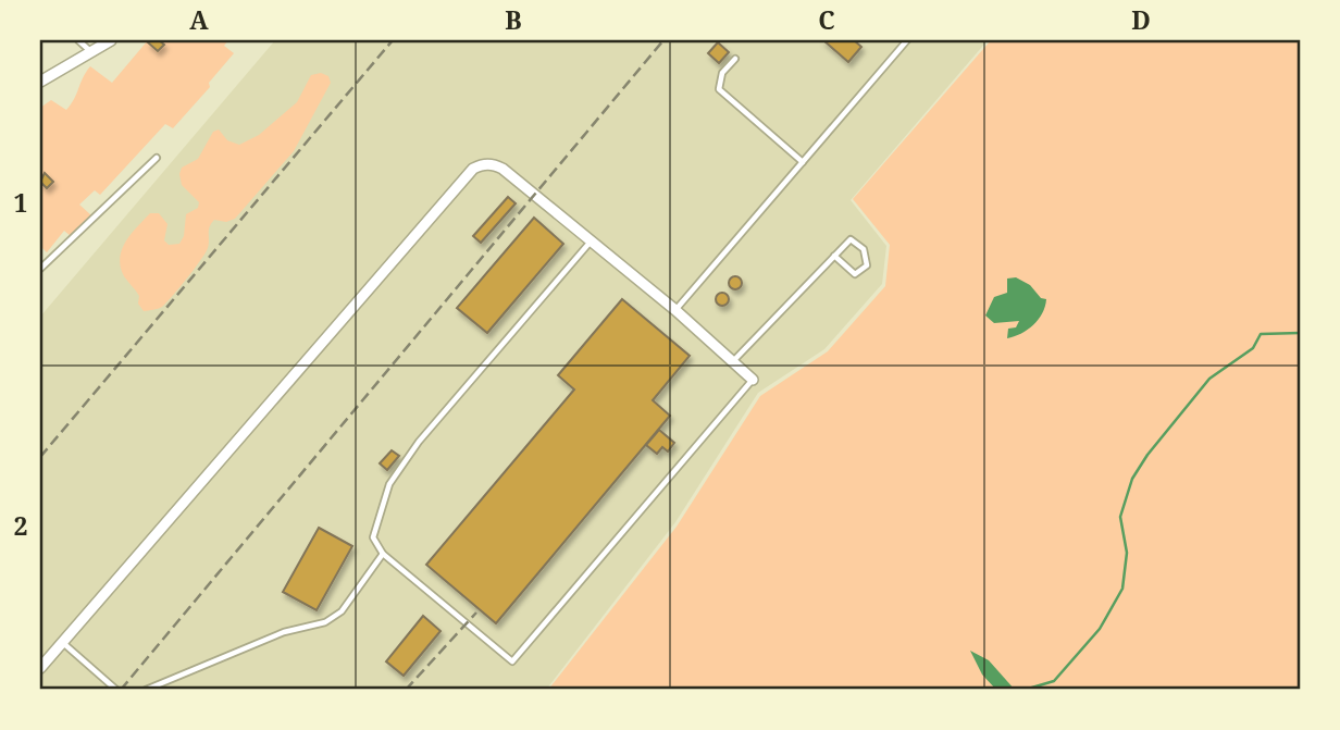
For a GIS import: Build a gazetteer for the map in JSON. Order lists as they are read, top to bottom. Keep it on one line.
{"grid":{"columns":["A","B","C","D"],"rows":["1","2"]}}
